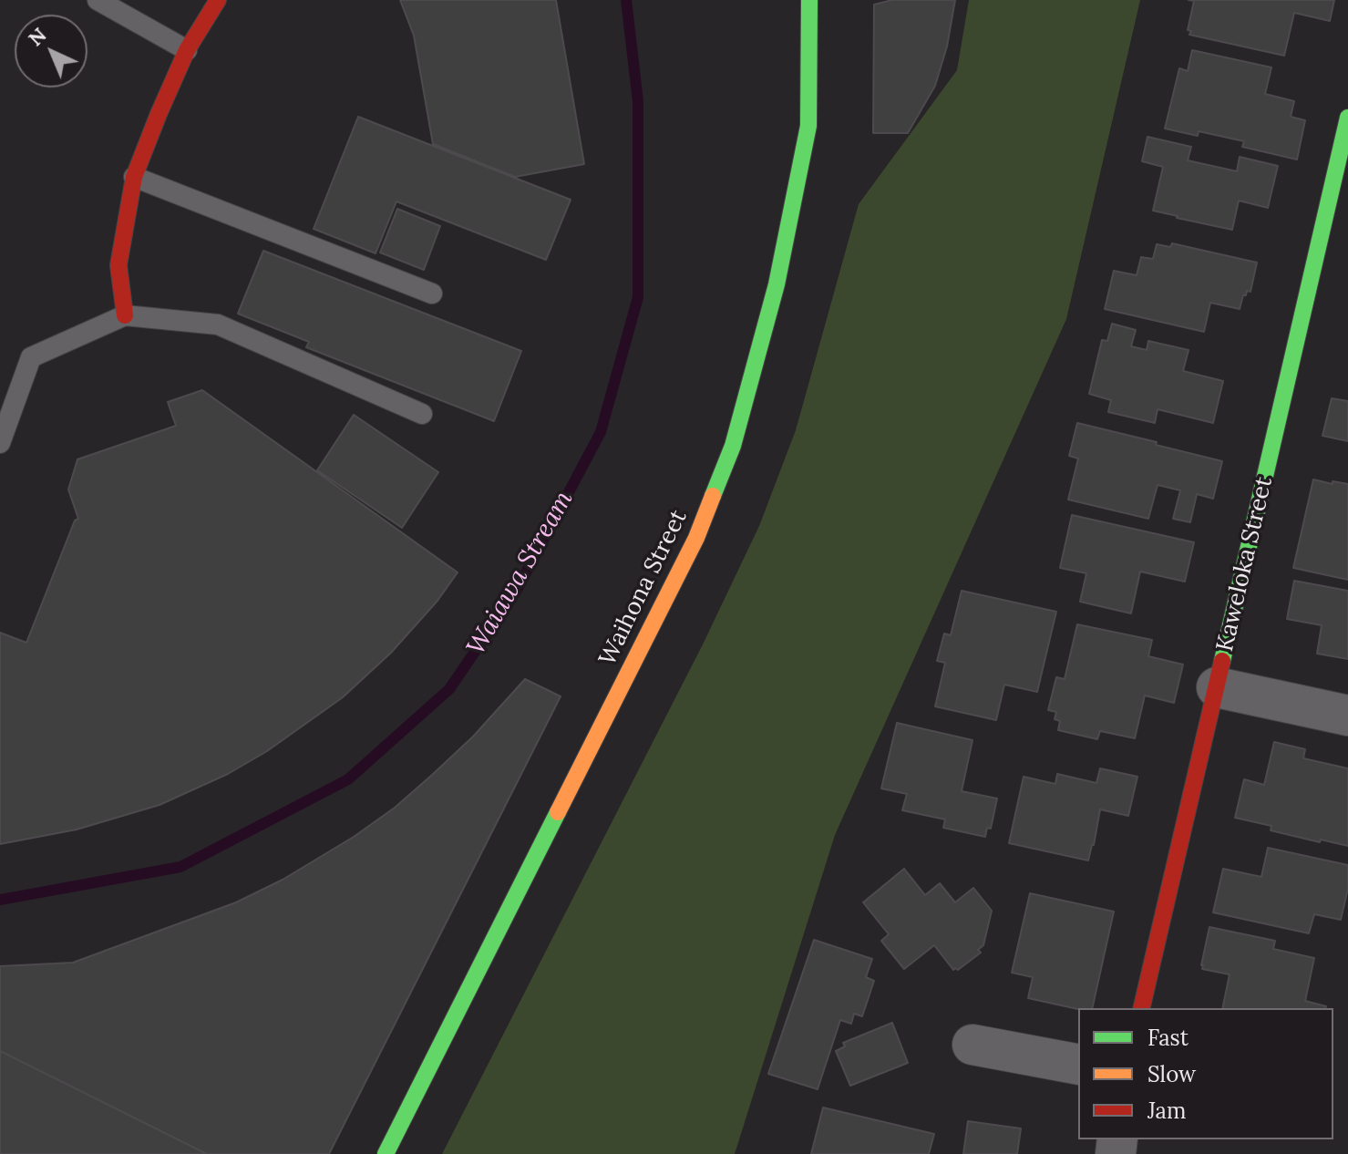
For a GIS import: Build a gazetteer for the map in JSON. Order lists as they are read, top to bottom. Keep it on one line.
{"streets":{"street":["Kaweloka Street","Waihona Street"]},"water":["Waiawa Stream"],"legend":["Fast","Slow","Jam"],"north":"top left"}
